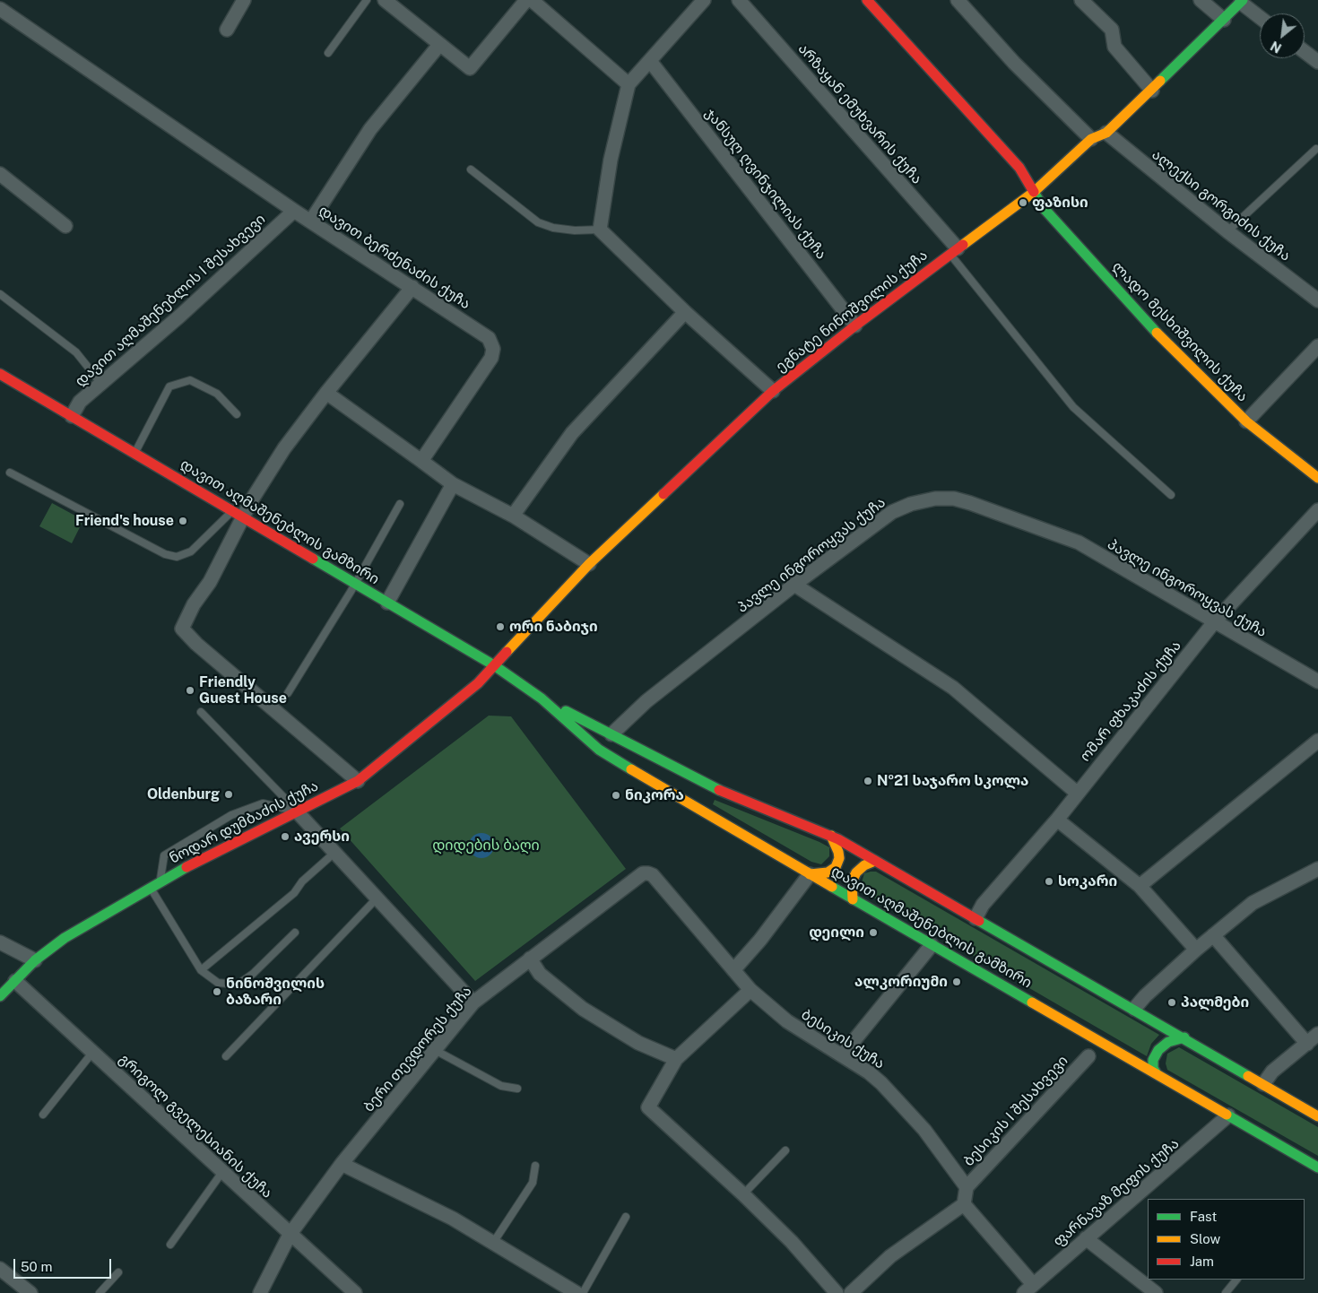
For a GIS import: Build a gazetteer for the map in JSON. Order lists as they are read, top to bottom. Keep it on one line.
{"streets":{"main road":["ეგნატე ნინოშვილის ქუჩა","ლადო მესხიშვილის ქუჩა","დავით აღმაშენებლის გამზირი","ნოდარ დუმბაძის ქუჩა"],"street":["არზაყან ემუხვარის ქუჩა","ჯანსუღ ღვინჯილიას ქუჩა","ალექსი გორგიძის ქუჩა","დავით ბერძენაძის ქუჩა","დავით აღმაშენებლის I შესახვევი","პავლე ინგოროყვას ქუჩა","ომარ ფხაკაძის ქუჩა","ბესიკის ქუჩა","ბერი თევდორეს ქუჩა","ბესიკის I შესახვევი","გრიგოლ გველესიანის ქუჩა","ფარნავაზ მეფის ქუჩა"]},"crossings":[["არზაყან ემუხვარის ქუჩა","ეგნატე ნინოშვილის ქუჩა"],["ჯანსუღ ღვინჯილიას ქუჩა","ეგნატე ნინოშვილის ქუჩა"],["ალექსი გორგიძის ქუჩა","ეგნატე ნინოშვილის ქუჩა"],["დავით ბერძენაძის ქუჩა","დავით აღმაშენებლის I შესახვევი"],["დავით აღმაშენებლის I შესახვევი","დავით აღმაშენებლის გამზირი"],["ეგნატე ნინოშვილის ქუჩა","ლადო მესხიშვილის ქუჩა"],["ეგნატე ნინოშვილის ქუჩა","დავით აღმაშენებლის გამზირი"],["ეგნატე ნინოშვილის ქუჩა","ნოდარ დუმბაძის ქუჩა"],["დავით აღმაშენებლის გამზირი","პავლე ინგოროყვას ქუჩა"],["დავით აღმაშენებლის გამზირი","ომარ ფხაკაძის ქუჩა"],["დავით აღმაშენებლის გამზირი","ნოდარ დუმბაძის ქუჩა"],["დავით აღმაშენებლის გამზირი","ფარნავაზ მეფის ქუჩა"],["პავლე ინგოროყვას ქუჩა","ომარ ფხაკაძის ქუჩა"],["ნოდარ დუმბაძის ქუჩა","გრიგოლ გველესიანის ქუჩა"],["ბესიკის ქუჩა","ბერი თევდორეს ქუჩა"],["ბესიკის ქუჩა","ბესიკის I შესახვევი"],["ბერი თევდორეს ქუჩა","გრიგოლ გველესიანის ქუჩა"]],"parks":["დიდების ბაღი"],"places":["ფაზისი","Friend's house","ორი ნაბიჯი","Friendly Guest House","№21 საჯარო სკოლა","Oldenburg","ნიკორა","ავერსი","სოკარი","დეილი","ალკორიუმი","ნინოშვილის ბაზარი","პალმები"],"legend":["Fast","Slow","Jam"],"scale_bar":"50 m","north":"bottom left"}
